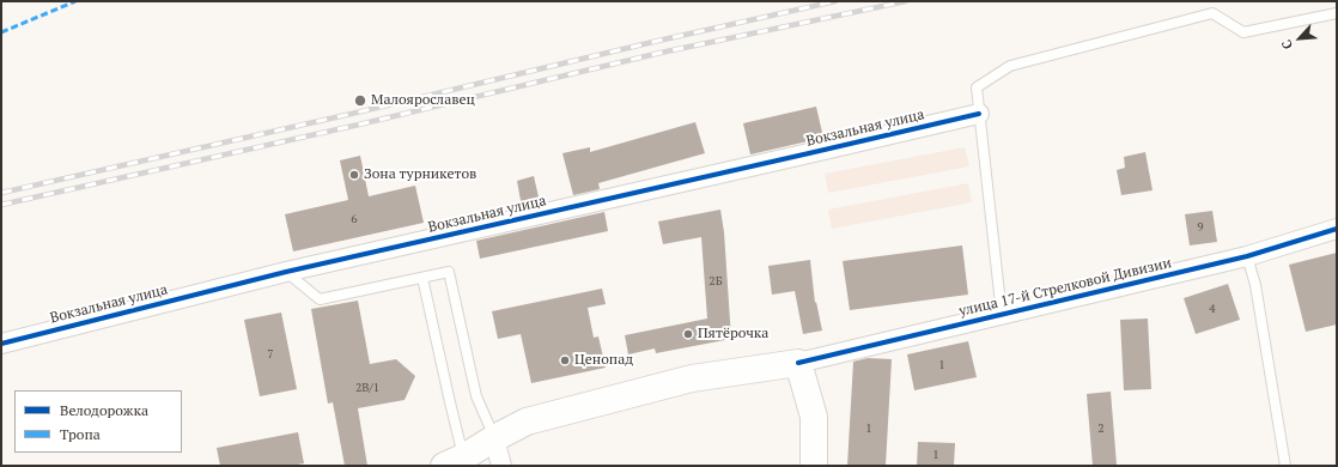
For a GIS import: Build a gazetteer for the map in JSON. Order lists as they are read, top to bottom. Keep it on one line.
{"streets":{"main road":["улица 17-й Стрелковой Дивизии"],"street":["Вокзальная улица"]},"places":["Малоярославец","Зона турникетов","Пятёрочка","Ценопад"],"house_numbers":["6","9","2Б","4","7","1","2В/1","1","2","1"],"legend":["Велодорожка","Тропа"],"north":"bottom left"}
